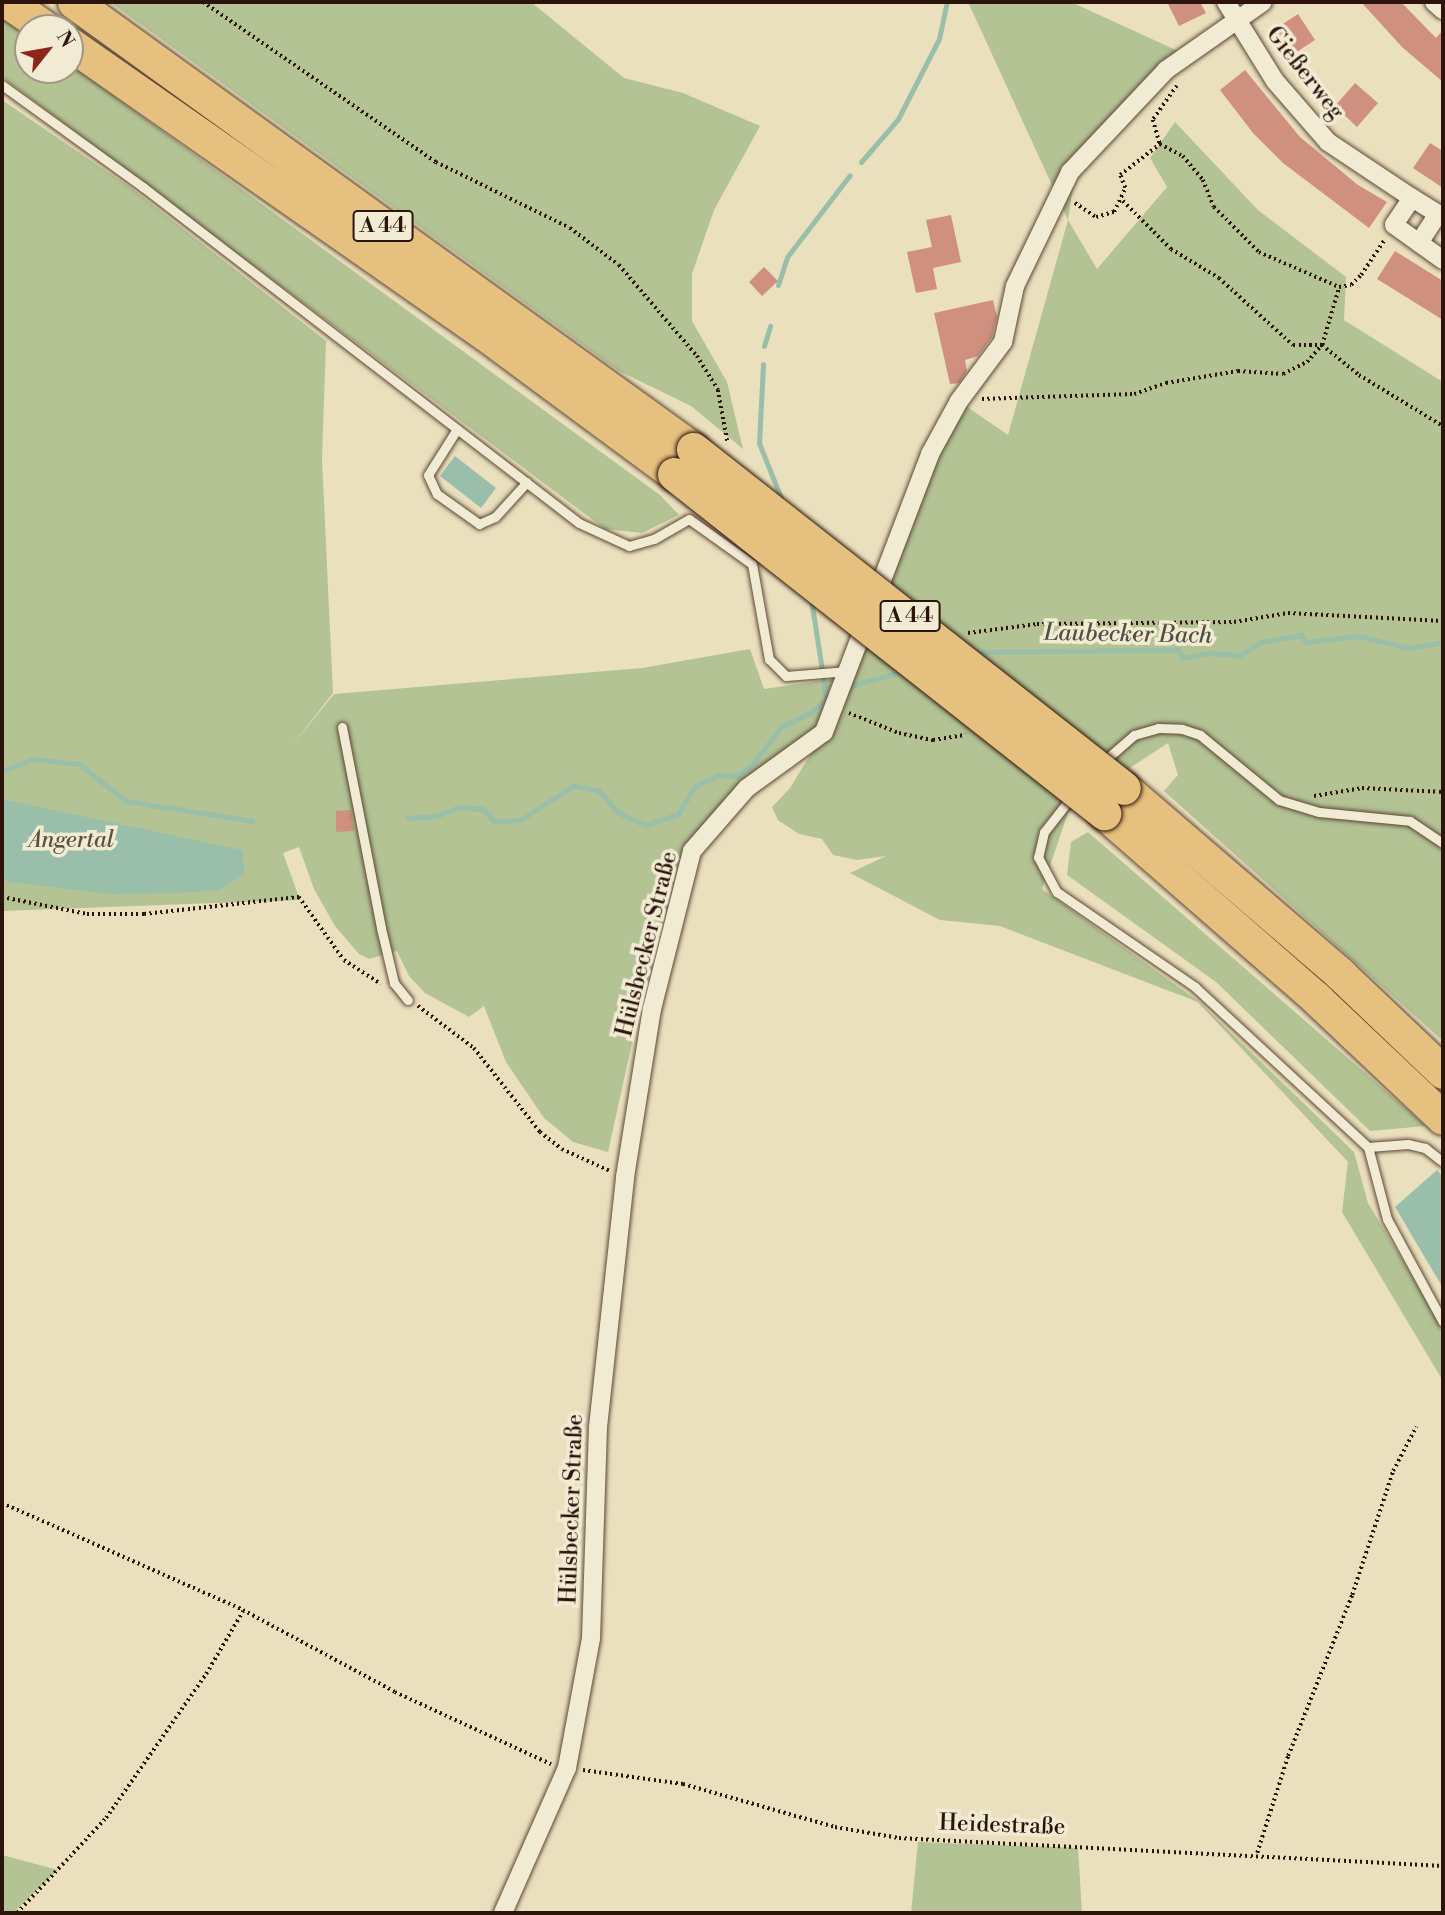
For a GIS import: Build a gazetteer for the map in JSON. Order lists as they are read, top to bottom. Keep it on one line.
{"streets":{"highway":["A 44"],"street":["Gießerweg","Hülsbecker Straße"],"path":["Heidestraße"]},"crossings":[["Gießerweg","Hülsbecker Straße"],["Hülsbecker Straße","Heidestraße"]],"water":["Laubecker Bach"],"parks":["Angertal"],"north":"top right"}
